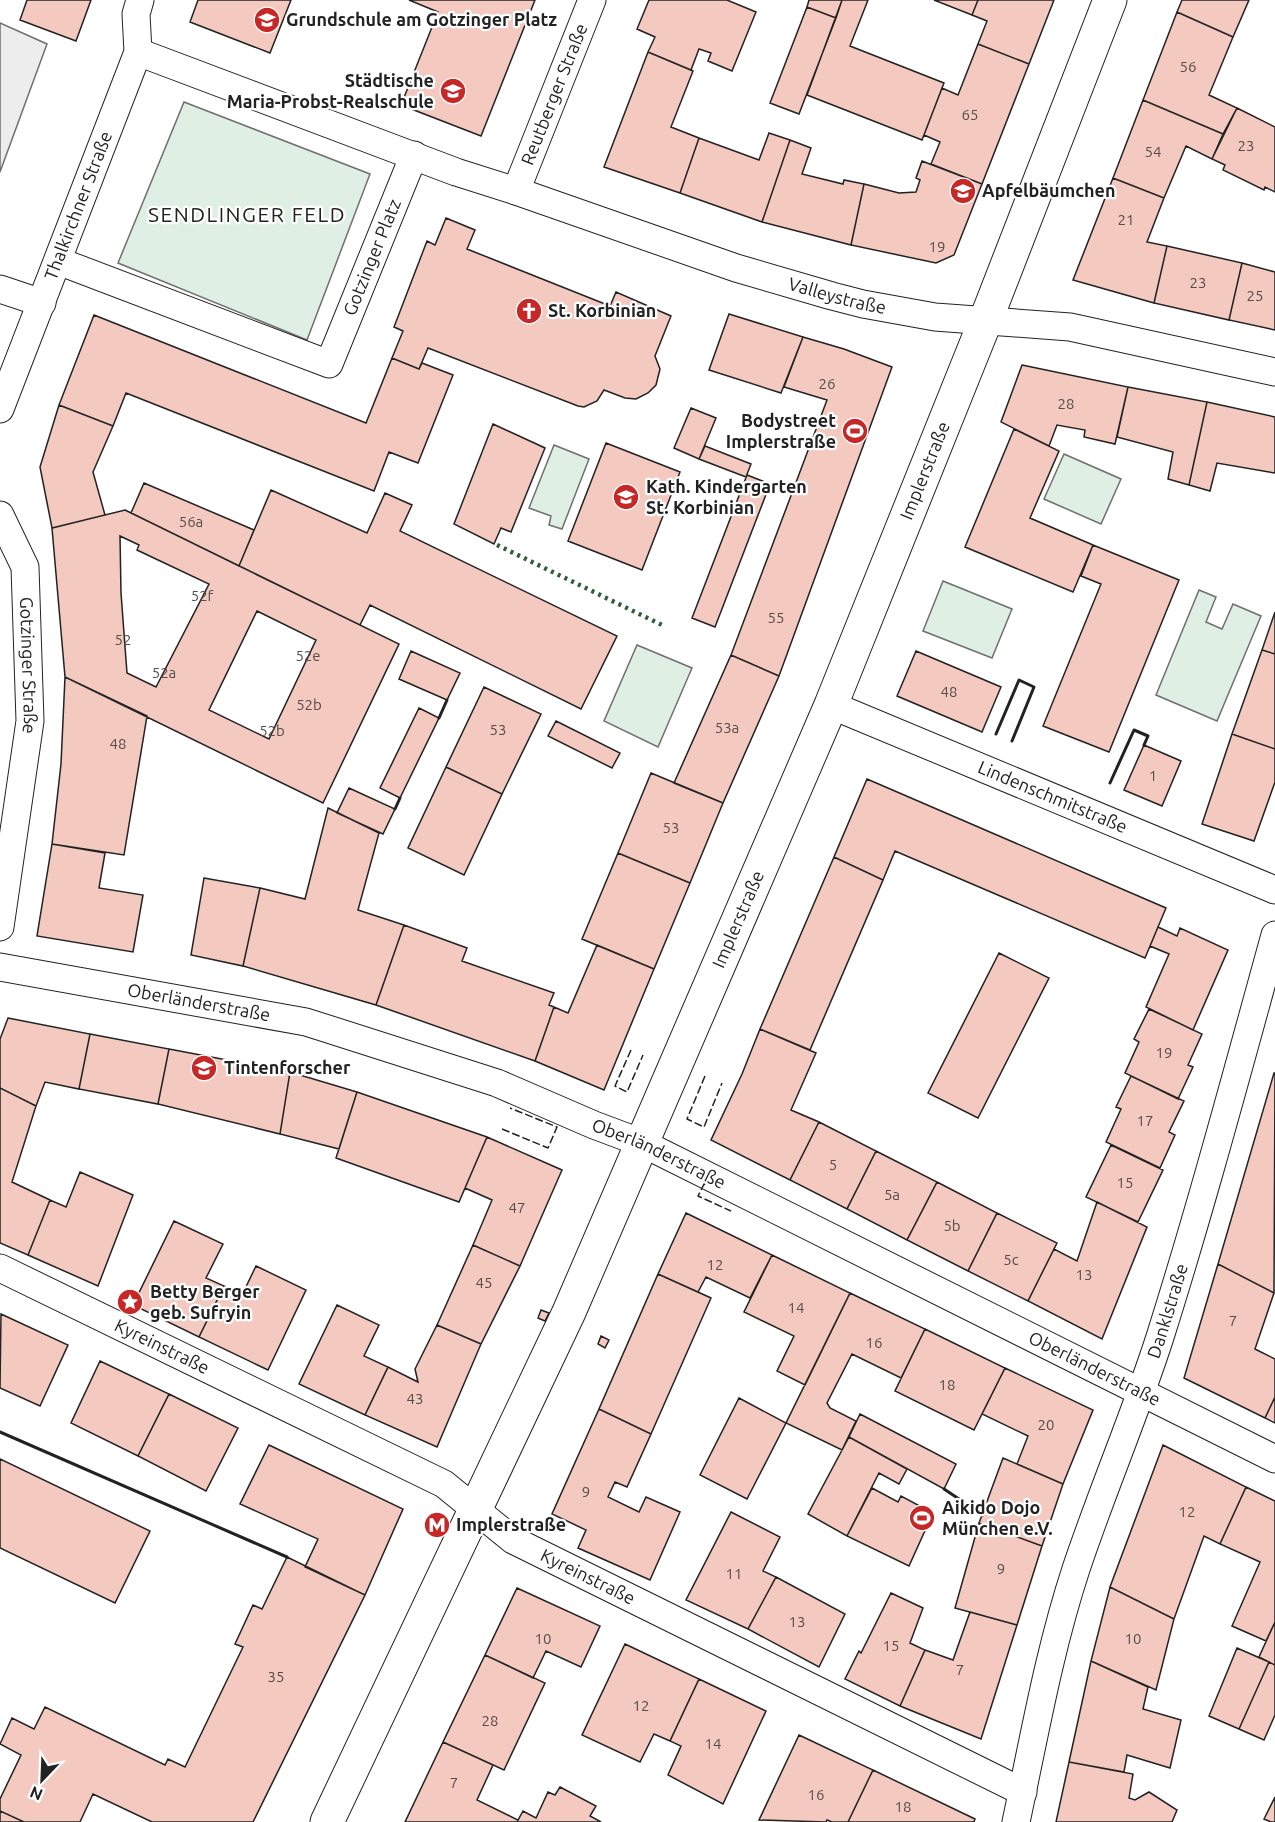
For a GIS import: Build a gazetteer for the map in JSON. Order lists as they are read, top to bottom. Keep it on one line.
{"streets":{"main road":["Implerstraße"],"street":["Reutberger Straße","Thalkirchner Straße","Gotzinger Platz","Valleystraße","Gotzinger Straße","Lindenschmitstraße","Oberländerstraße","Danklstraße","Kyreinstraße"]},"crossings":[["Reutberger Straße","Valleystraße"],["Thalkirchner Straße","Gotzinger Platz"],["Gotzinger Platz","Valleystraße"],["Valleystraße","Implerstraße"],["Implerstraße","Lindenschmitstraße"],["Implerstraße","Oberländerstraße"],["Implerstraße","Kyreinstraße"],["Oberländerstraße","Danklstraße"],["Danklstraße","Kyreinstraße"]],"districts":["SENDLINGER FELD"],"places":{"school or university":["Grundschule am Gotzinger Platz","Städtische Maria-Probst-Realschule","Apfelbäumchen","Kath. Kindergarten St. Korbinian","Tintenforscher"],"church":["St. Korbinian"],"sports":["Bodystreet Implerstraße","Aikido Dojo München e.V."],"place":["Betty Berger geb. Sufryin"],"metro station":["Implerstraße"]},"house_numbers":["56","65","23","54","21","19","23","25","26","28","56a","52f","55","52","52e","52a","48","52b","53a","53","52b","48","1","53","19","17","5","15","5a","47","5b","5c","12","13","45","14","7","16","18","43","20","9","12","9","11","13","10","10","15","7","35","12","28","14","7","16","18"],"north":"bottom left"}
